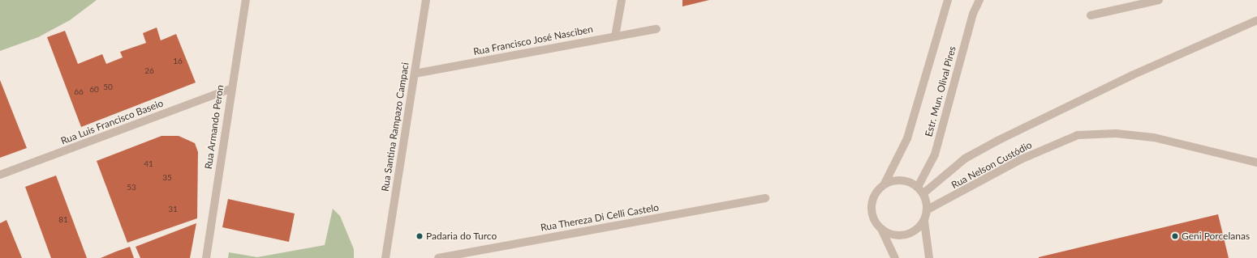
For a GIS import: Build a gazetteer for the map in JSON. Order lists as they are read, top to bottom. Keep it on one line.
{"streets":{"street":["Rua Francisco José Nasciben","Estr. Mun. Olival Pires","Rua Luis Francisco Baseio","Rua Armando Peron","Rua Santina Rampazo Campaci","Rua Nelson Custódio","Rua Thereza Di Celli Castelo"]},"crossings":[["Rua Francisco José Nasciben","Rua Santina Rampazo Campaci"],["Estr. Mun. Olival Pires","Rua Nelson Custódio"],["Rua Luis Francisco Baseio","Rua Armando Peron"]],"places":["Padaria do Turco","Geni Porcelanas"],"house_numbers":["16","26","50","60","66","41","35","53","31","81"]}
